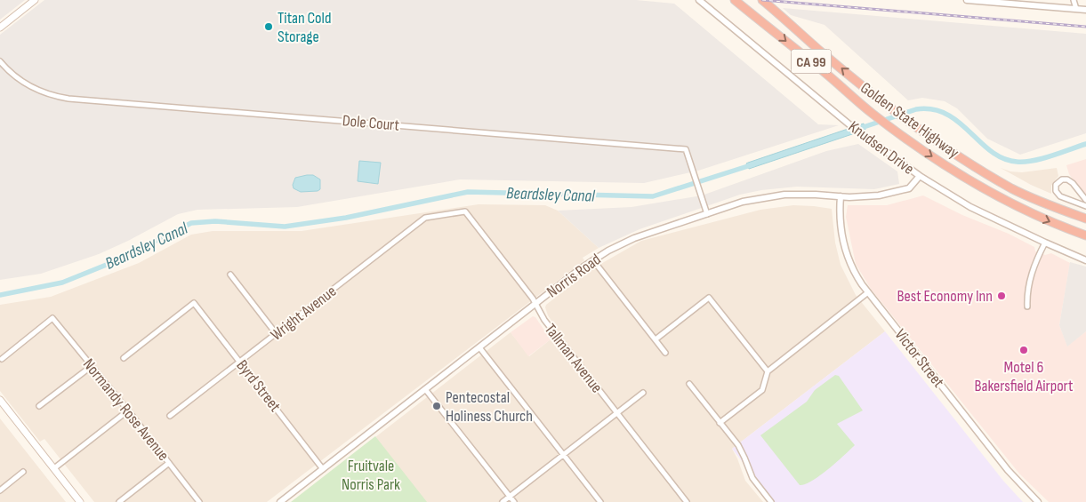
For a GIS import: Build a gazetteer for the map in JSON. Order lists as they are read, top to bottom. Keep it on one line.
{"streets":{"highway":["CA 99","Golden State Highway"],"street":["Dole Court","Knudsen Drive","Norris Road","Wright Avenue","Tallman Avenue","Victor Street","Byrd Street","Normandy Rose Avenue"]},"crossings":[["Dole Court","Norris Road"],["Knudsen Drive","Norris Road"],["Norris Road","Tallman Avenue"],["Norris Road","Victor Street"],["Norris Road","Byrd Street"],["Wright Avenue","Tallman Avenue"],["Wright Avenue","Byrd Street"]],"water":["Beardsley Canal"],"parks":["Fruitvale Norris Park"],"places":["Titan Cold Storage","Best Economy Inn","Motel 6 Bakersfield Airport","Pentecostal Holiness Church"]}
